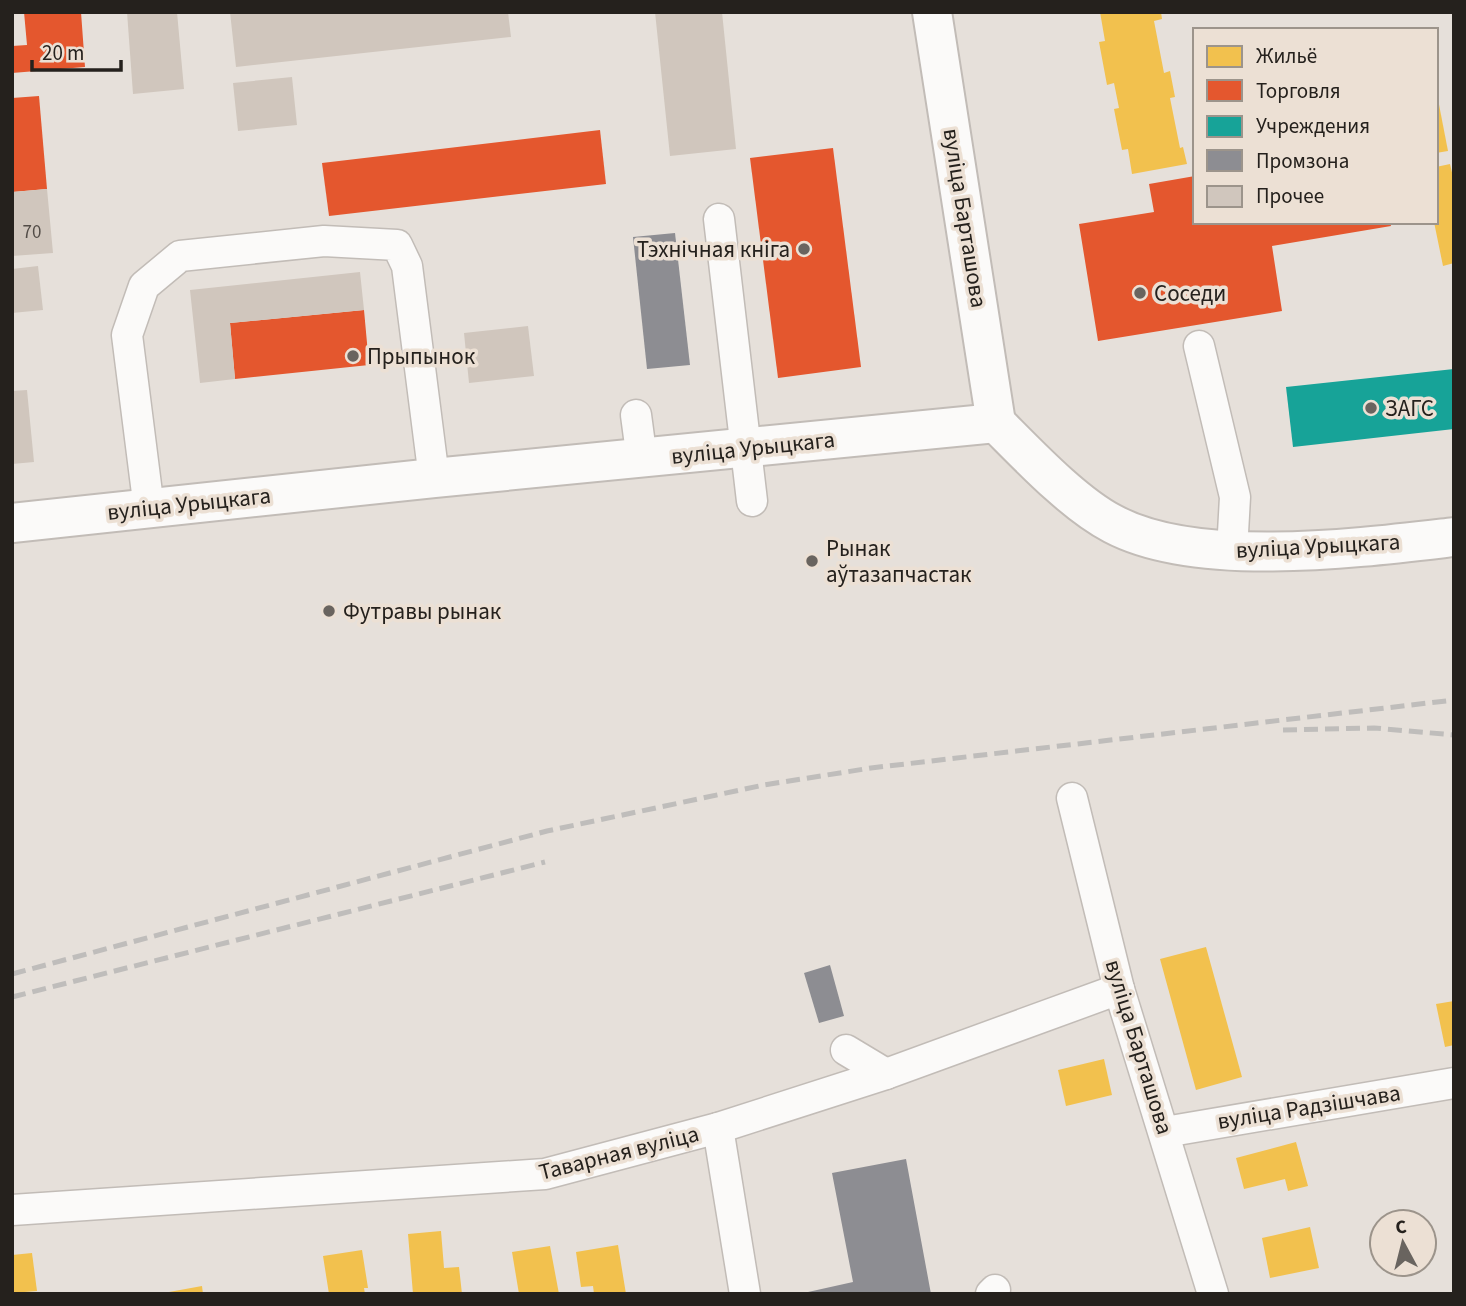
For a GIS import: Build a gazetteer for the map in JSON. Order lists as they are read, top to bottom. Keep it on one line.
{"streets":{"main road":["вуліца Барташова","вуліца Урыцкага"],"street":["вуліца Радзішчава","Таварная вуліца"]},"crossings":[["вуліца Барташова","вуліца Урыцкага"],["вуліца Барташова","вуліца Радзішчава"],["вуліца Барташова","Таварная вуліца"]],"places":["Тэхнічная кніга","Соседи","Прыпынок","ЗАГС","Рынак аўтазапчастак","Футравы рынак"],"house_numbers":["70"],"legend":["Жильё","Торговля","Учреждения","Промзона","Прочее"],"scale_bar":"20 m","north":"top"}
